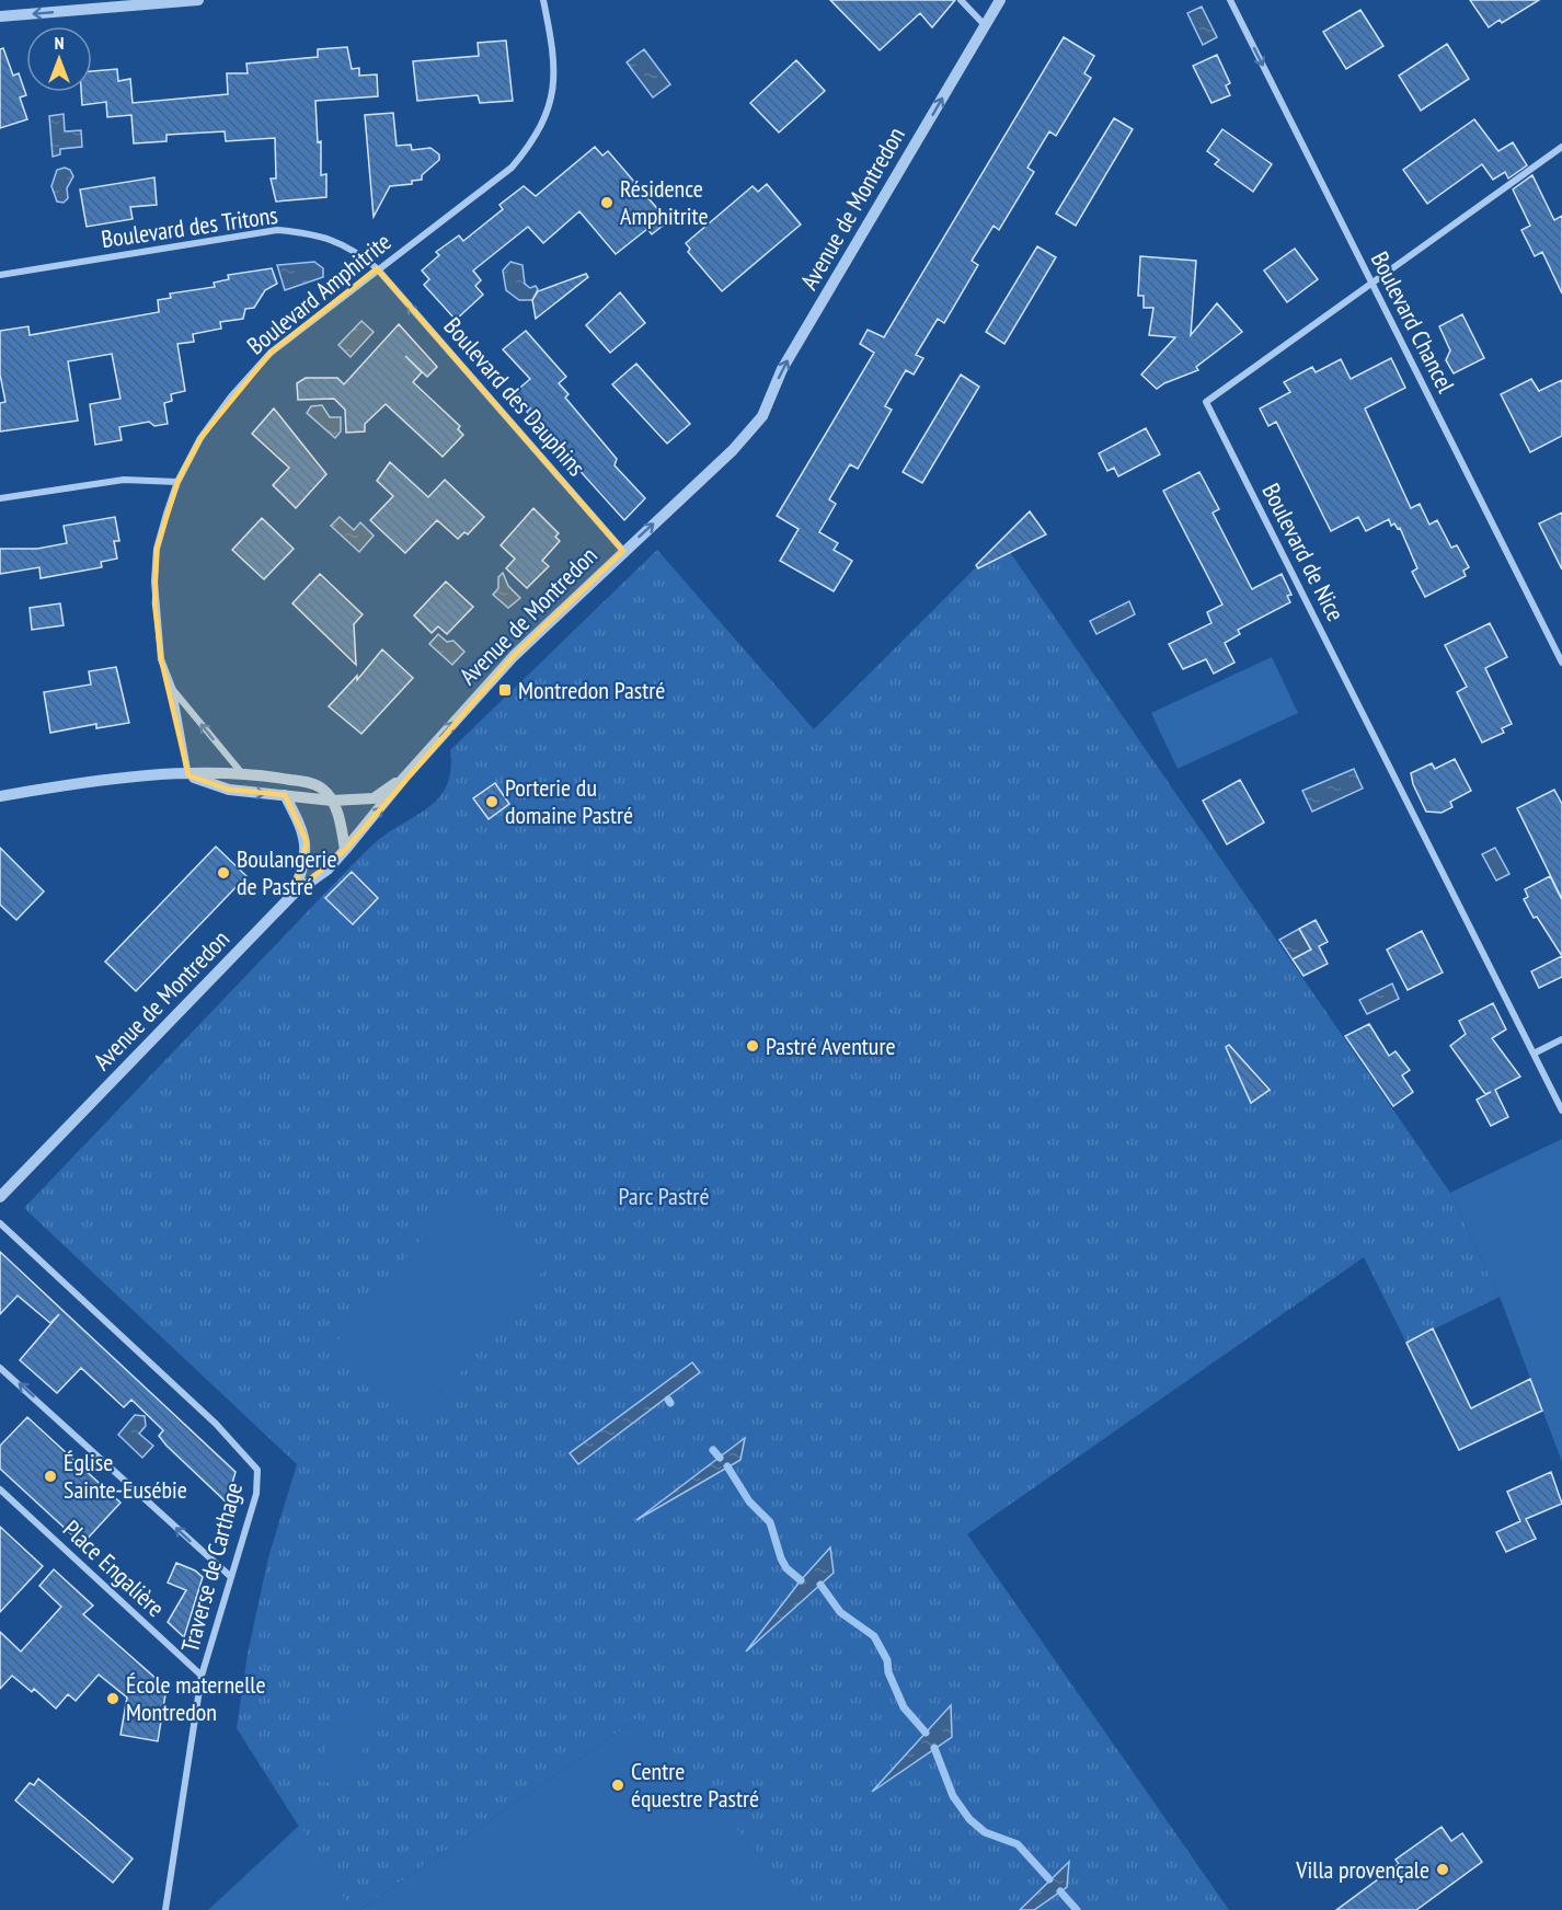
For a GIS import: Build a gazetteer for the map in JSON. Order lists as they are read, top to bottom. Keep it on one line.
{"streets":{"street":["Avenue de Montredon","Boulevard des Tritons","Boulevard Amphitrite","Boulevard Chancel","Boulevard des Dauphins","Boulevard de Nice","Traverse de Carthage","Place Engalière"]},"crossings":[["Avenue de Montredon","Boulevard des Dauphins"],["Boulevard des Tritons","Boulevard Amphitrite"],["Boulevard des Tritons","Boulevard des Dauphins"],["Boulevard Amphitrite","Boulevard des Dauphins"],["Boulevard Chancel","Boulevard de Nice"],["Traverse de Carthage","Place Engalière"]],"one_way":["Avenue de Montredon","Boulevard Chancel","Boulevard des Dauphins"],"parks":["Parc Pastré"],"places":{"other":["Résidence Amphitrite","Porterie du domaine Pastré","Boulangerie de Pastré","Pastré Aventure","Église Sainte-Eusébie","École maternelle Montredon","Centre équestre Pastré","Villa provençale"],"transit":["Montredon Pastré"]},"north":"top"}
